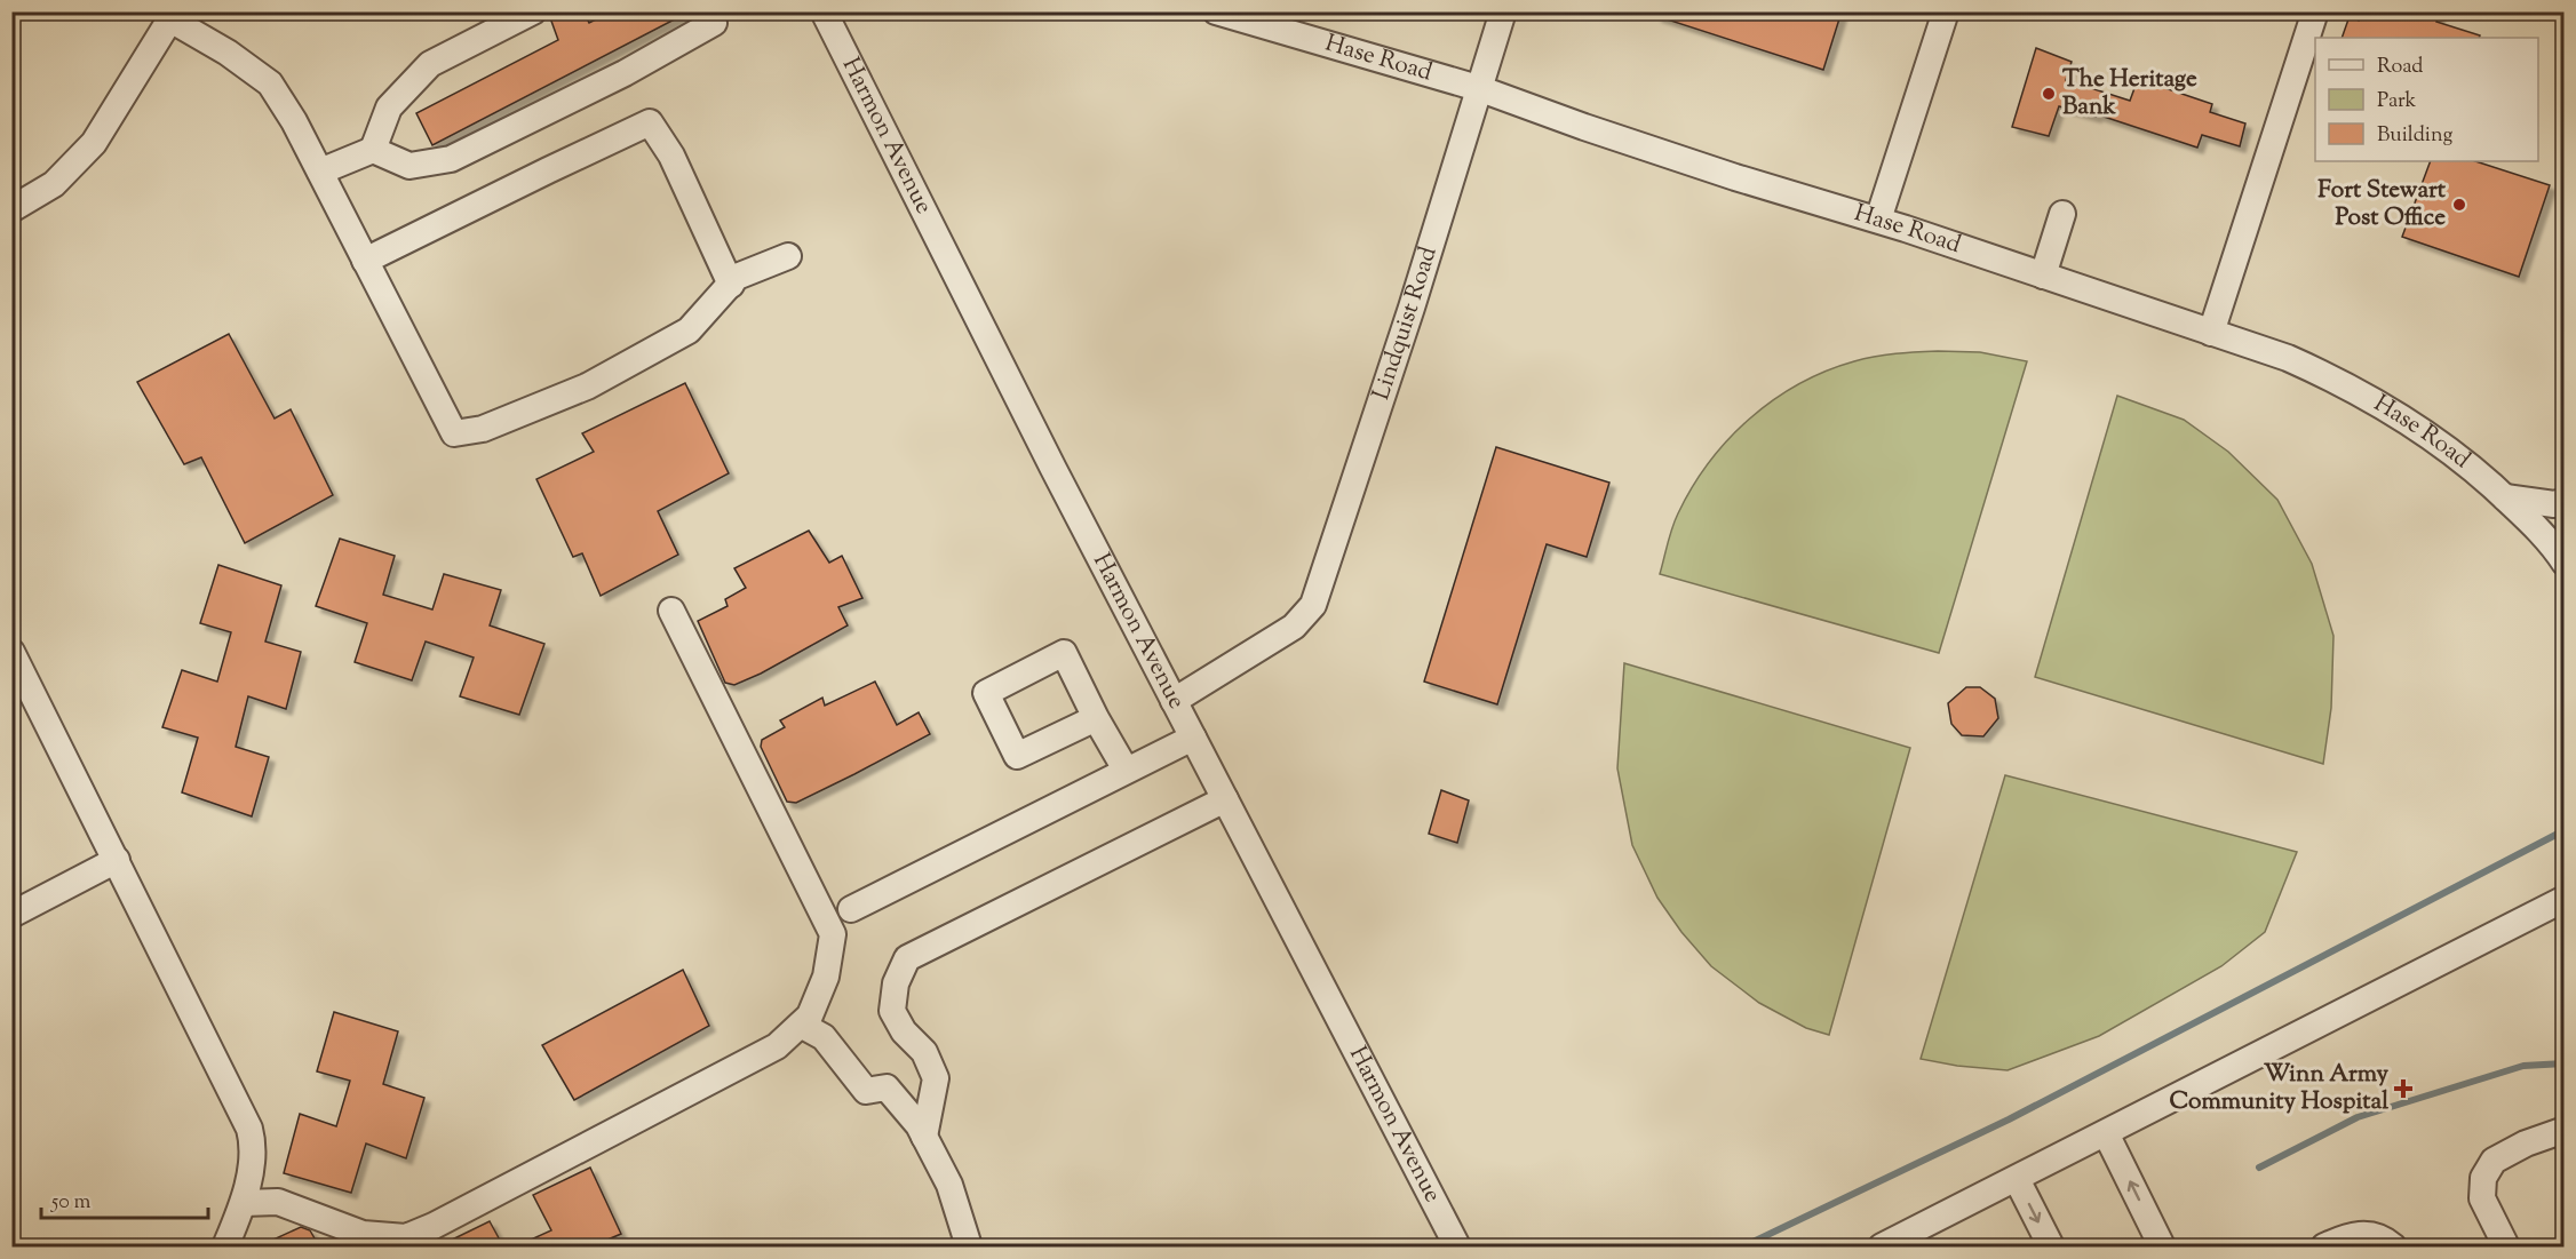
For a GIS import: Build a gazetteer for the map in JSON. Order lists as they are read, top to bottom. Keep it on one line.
{"streets":{"street":["Hase Road","Harmon Avenue","Lindquist Road"]},"crossings":[["Hase Road","Lindquist Road"],["Harmon Avenue","Lindquist Road"]],"places":{"other":["The Heritage Bank","Fort Stewart Post Office"],"health":["Winn Army Community Hospital"]},"legend":["Road","Park","Building"],"scale_bar":"50 m"}
